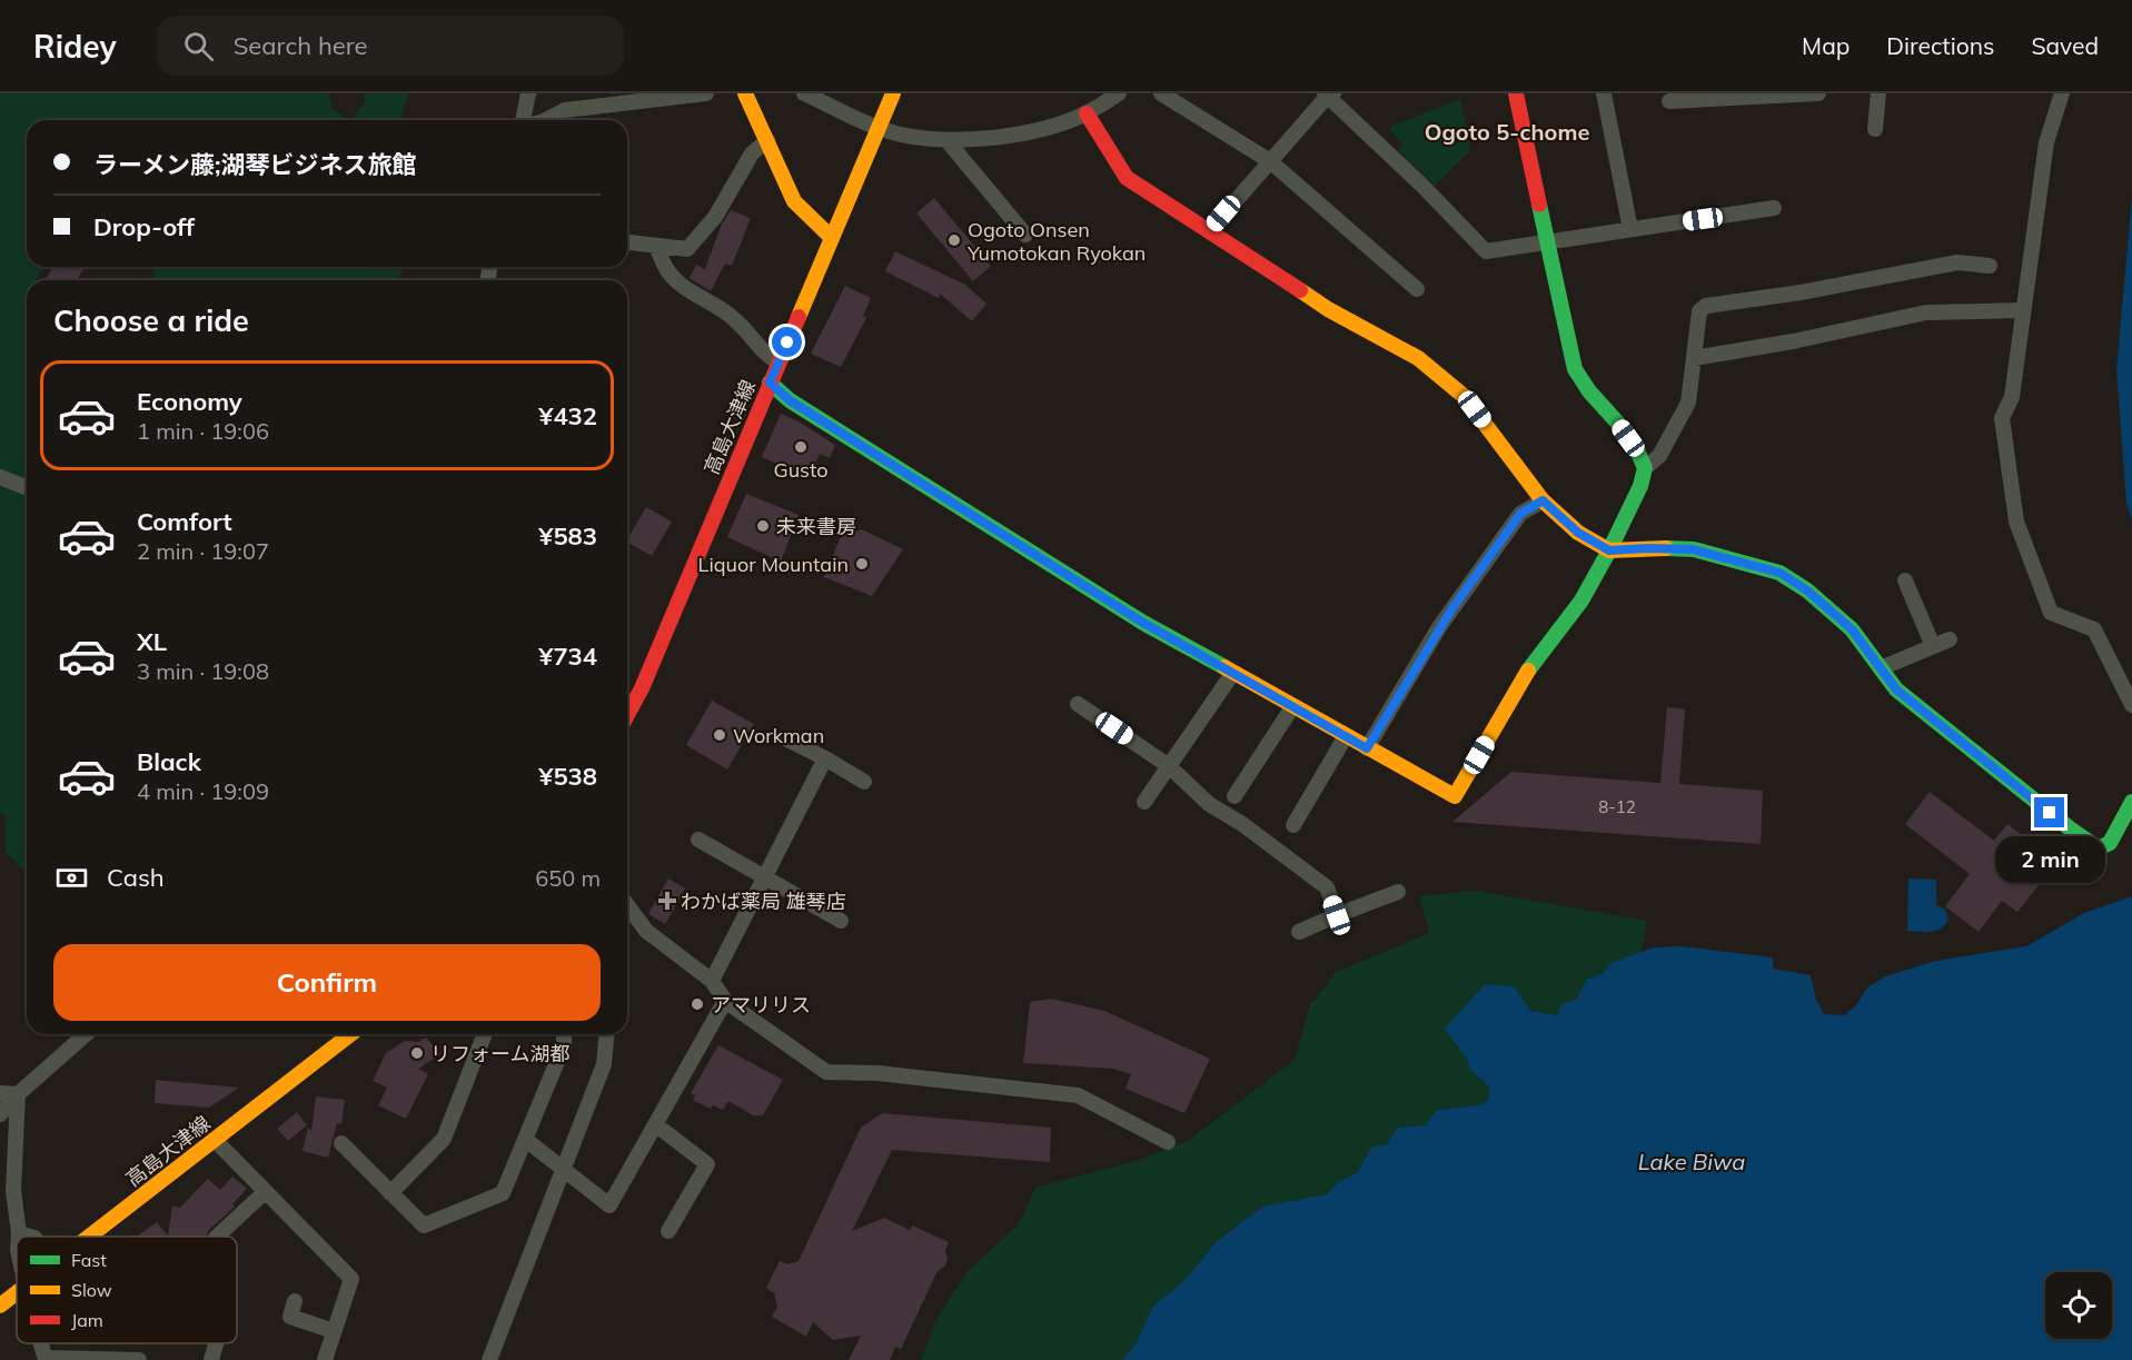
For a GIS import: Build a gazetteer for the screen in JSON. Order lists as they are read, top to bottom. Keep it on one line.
{"streets":{"street":["高島大津線"]},"districts":["Ogoto 5-chome"],"water":["Lake Biwa"],"places":{"other":["Ogoto Onsen Yumotokan Ryokan","Gusto","未来書房","Liquor Mountain","Workman","アマリリス","リフォーム湖都"],"health":["わかば薬局 雄琴店"]},"house_numbers":["8-12"],"legend":["Fast","Slow","Jam"],"page":{"header":"Ridey","search":"Search here","nav":["Map","Directions","Saved"],"banner":["ラーメン藤;湖琴ビジネス旅館","Drop-off"],"heading":"Choose a ride","list":[{"name":"Economy","note":"1 min · 19:06","value":"¥432"},{"name":"Comfort","note":"2 min · 19:07","value":"¥583"},{"name":"XL","note":"3 min · 19:08","value":"¥734"},{"name":"Black","note":"4 min · 19:09","value":"¥538"}],"bubble":"2 min","pay":["Cash","650 m"],"buttons":"Confirm"}}
